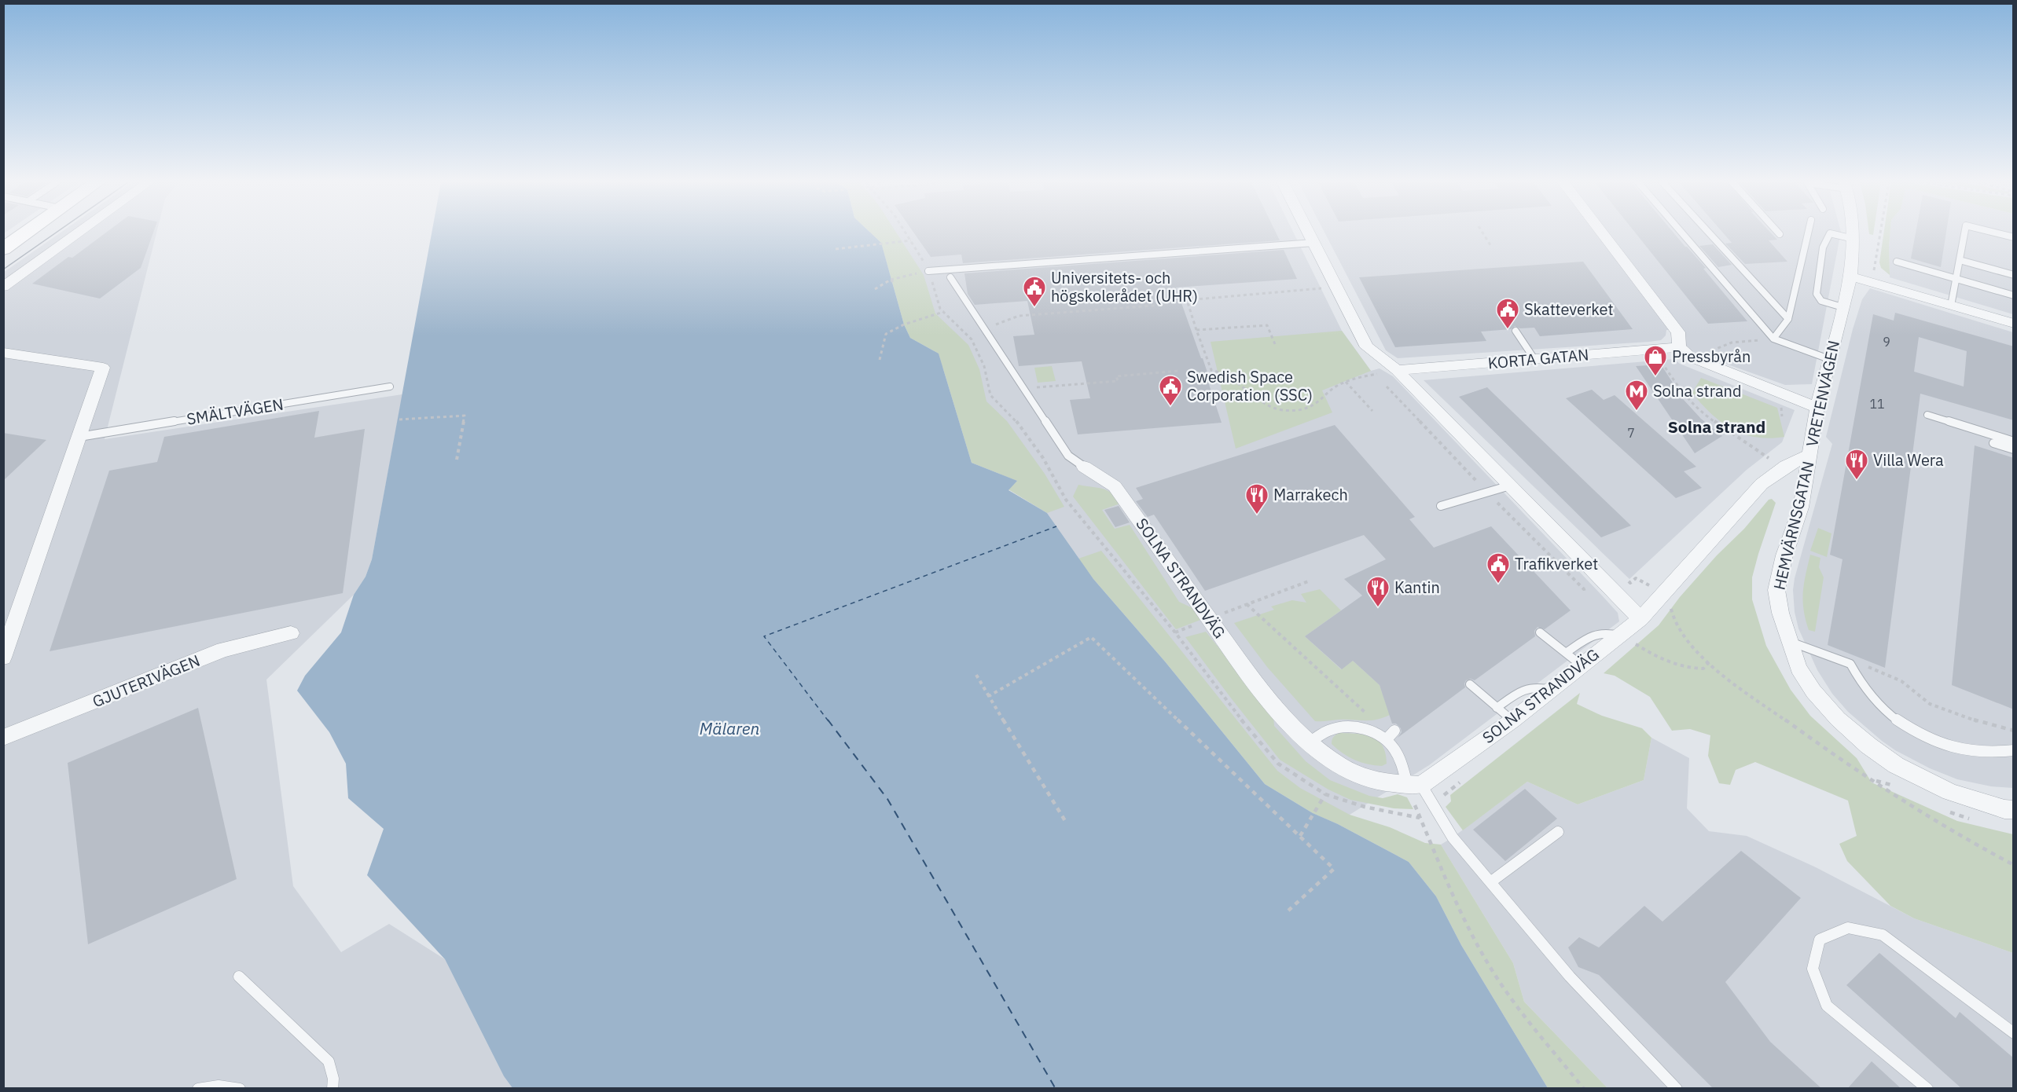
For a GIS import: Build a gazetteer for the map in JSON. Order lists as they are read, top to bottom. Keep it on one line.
{"streets":{"street":["KORTA GATAN","VRETENVÄGEN","HEMVÄRNSGATAN","SOLNA STRANDVÄG","GJUTERIVÄGEN"],"lane":["SMÄLTVÄGEN"]},"crossings":[["VRETENVÄGEN","HEMVÄRNSGATAN"],["VRETENVÄGEN","SOLNA STRANDVÄG"]],"districts":["Solna strand"],"water":["Mälaren"],"places":{"public building":["Universitets- och högskolerådet (UHR)","Skatteverket","Swedish Space Corporation (SSC)","Trafikverket"],"shop":["Pressbyrån"],"metro station":["Solna strand"],"restaurant":["Villa Wera","Marrakech","Kantin"]},"house_numbers":["9","11","7"]}
